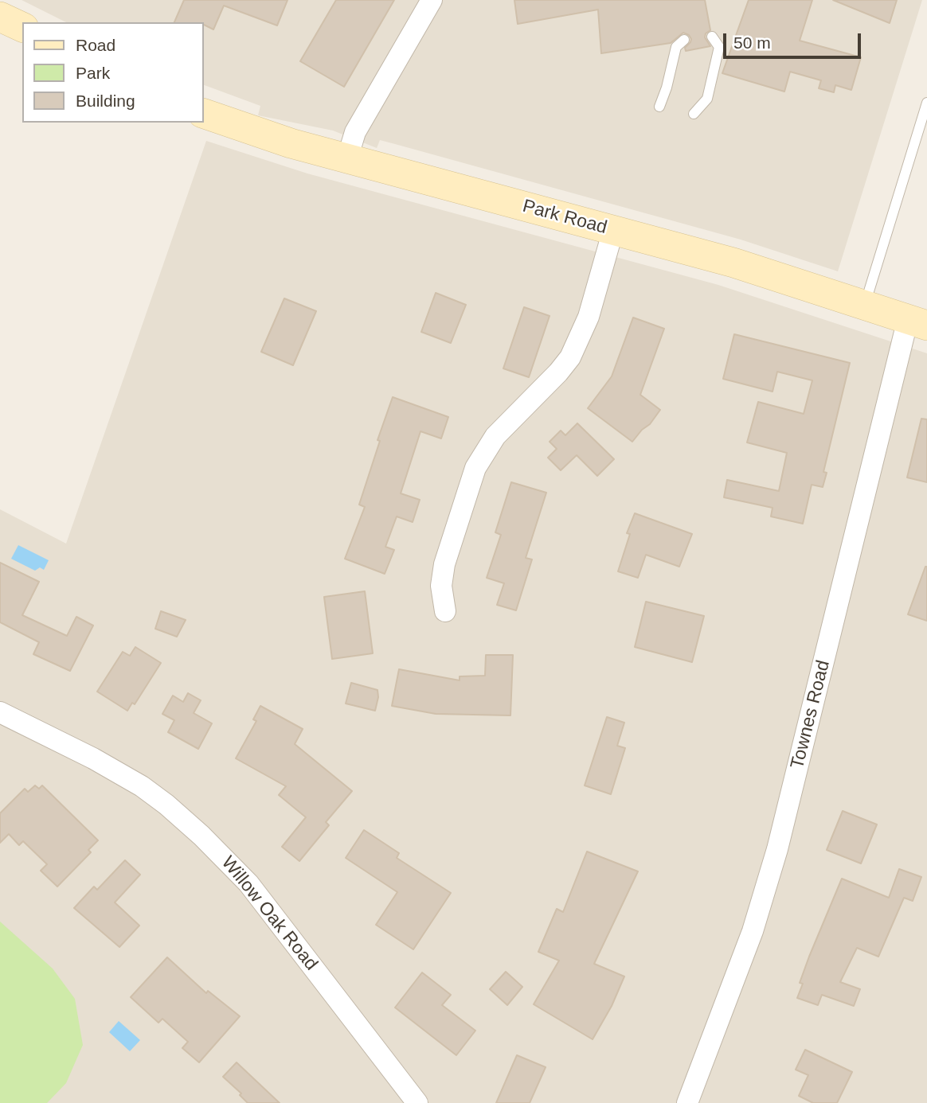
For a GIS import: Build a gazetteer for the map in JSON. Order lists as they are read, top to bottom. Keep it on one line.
{"streets":{"main road":["Park Road"],"street":["Townes Road","Willow Oak Road"]},"crossings":[["Park Road","Townes Road"]],"legend":["Road","Park","Building"],"scale_bar":"50 m"}
